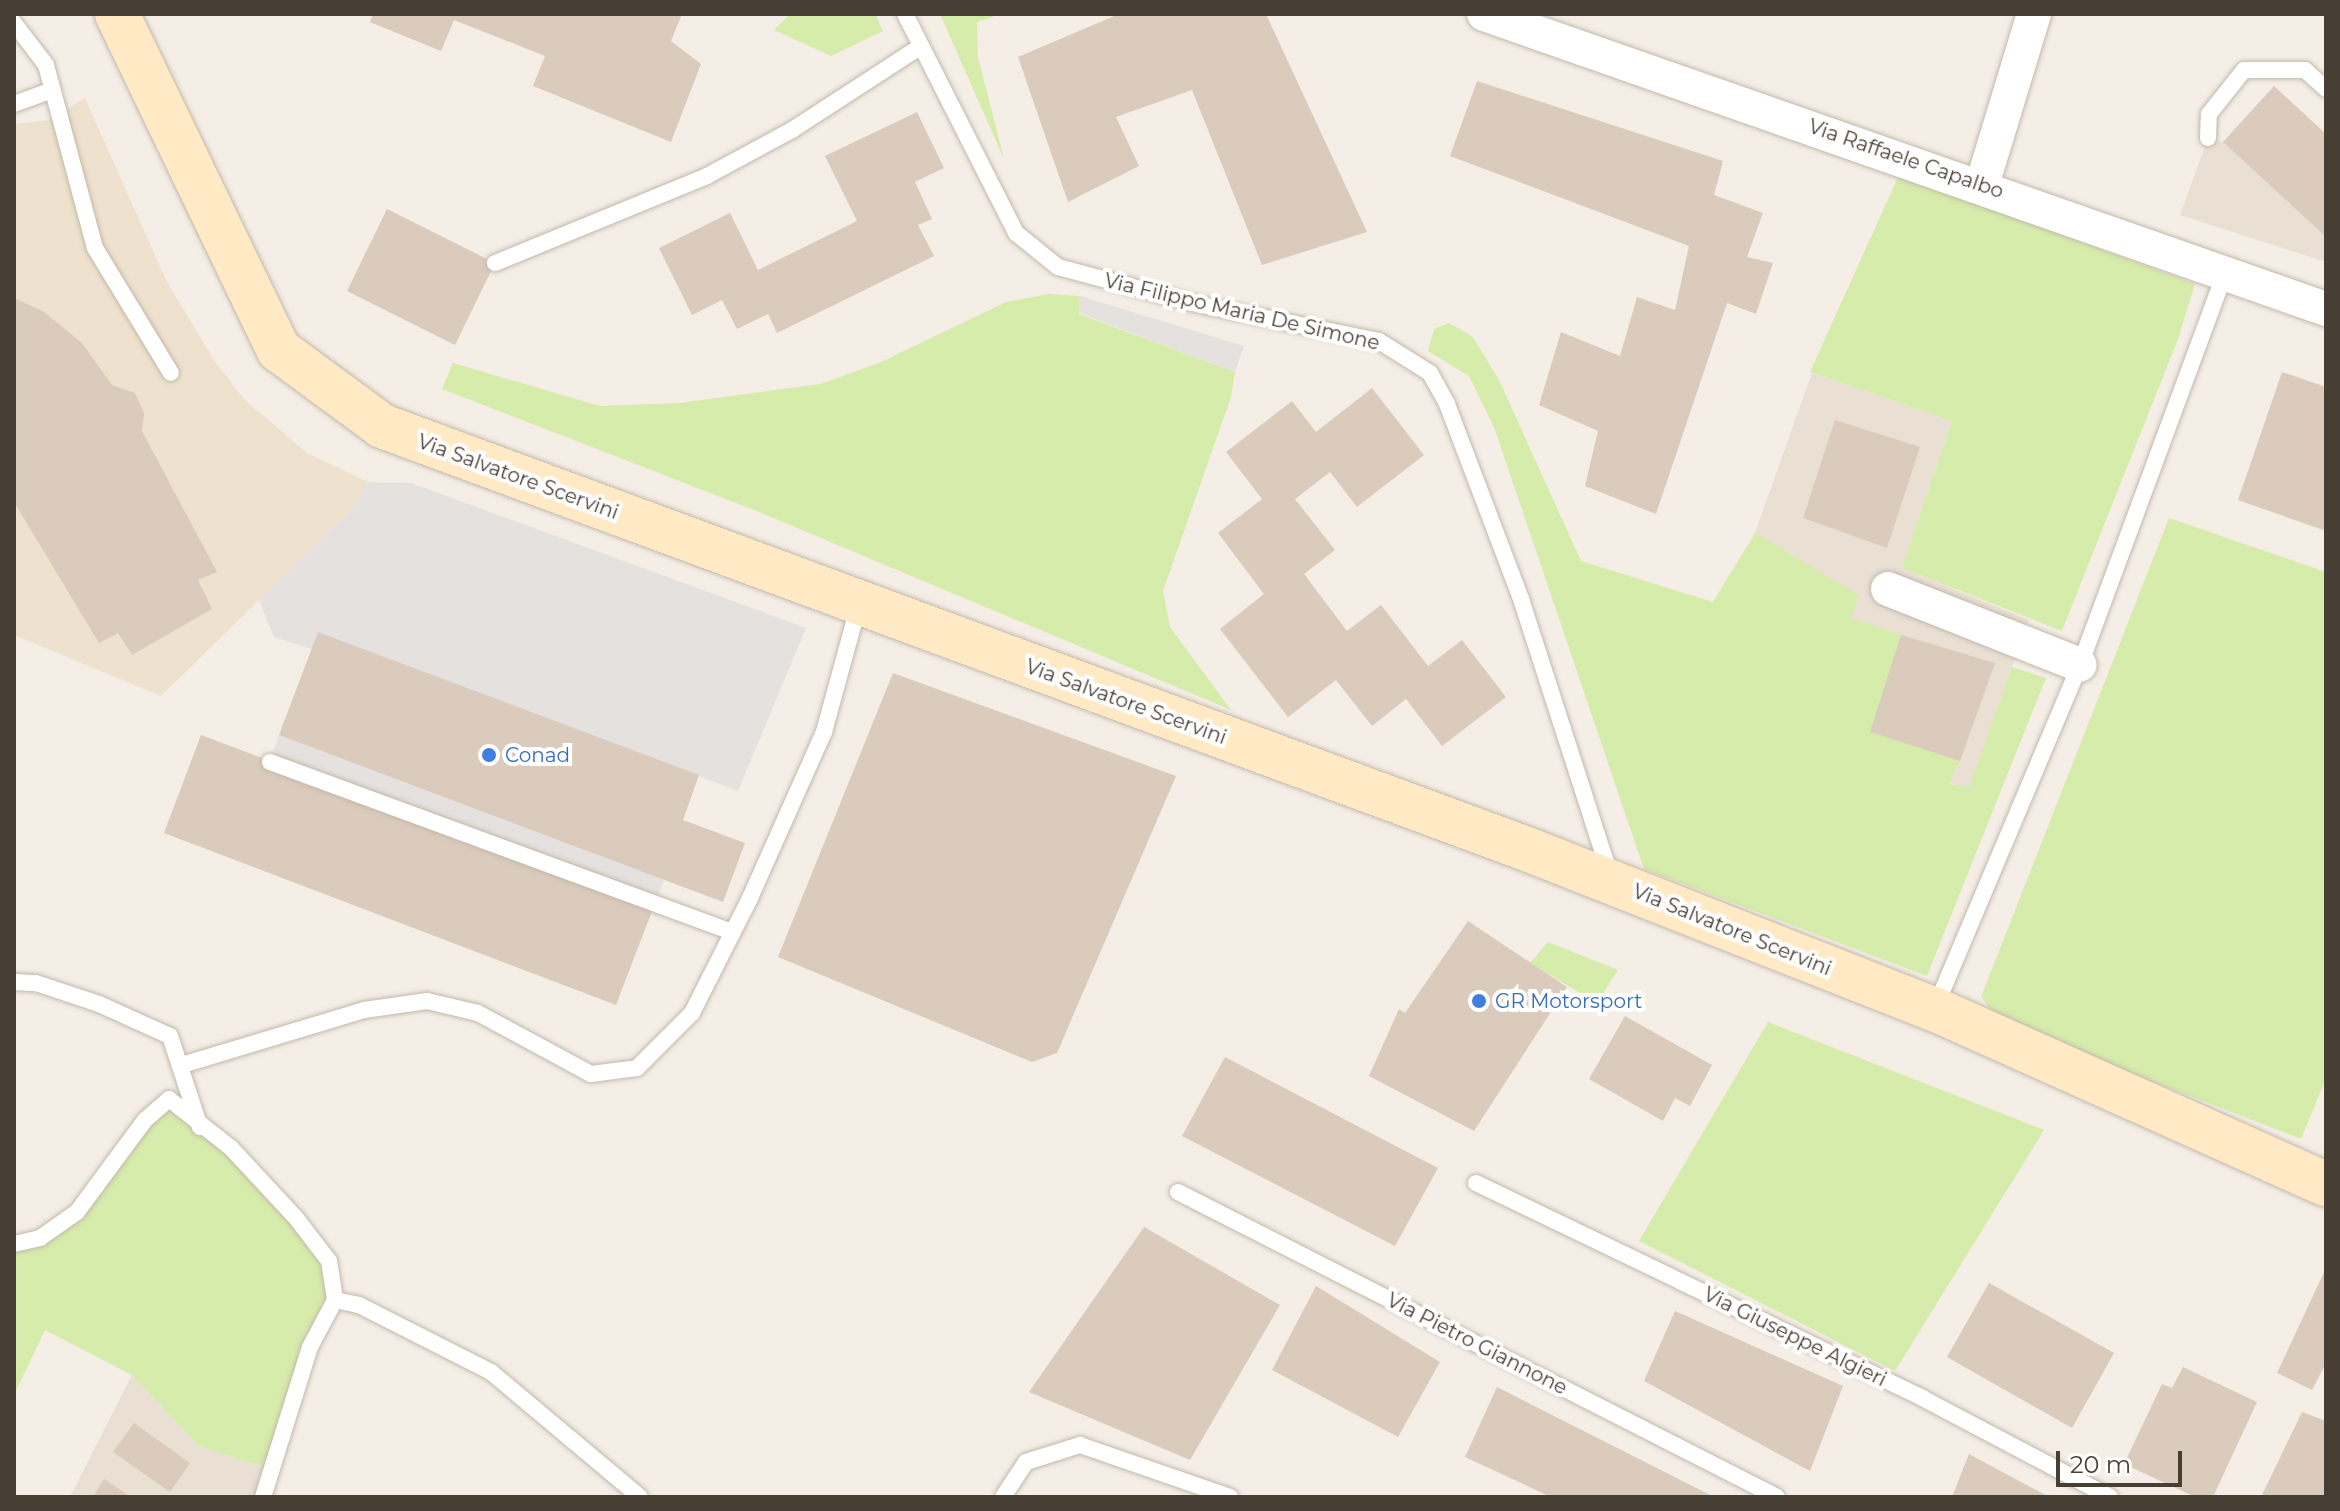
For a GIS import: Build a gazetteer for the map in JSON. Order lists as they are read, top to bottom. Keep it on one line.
{"streets":{"main road":["Via Salvatore Scervini"],"street":["Via Raffaele Capalbo"],"lane":["Via Filippo Maria De Simone","Via Giuseppe Algieri","Via Pietro Giannone"]},"crossings":[["Via Filippo Maria De Simone","Via Salvatore Scervini"]],"places":["Conad","GR Motorsport"],"scale_bar":"20 m"}
